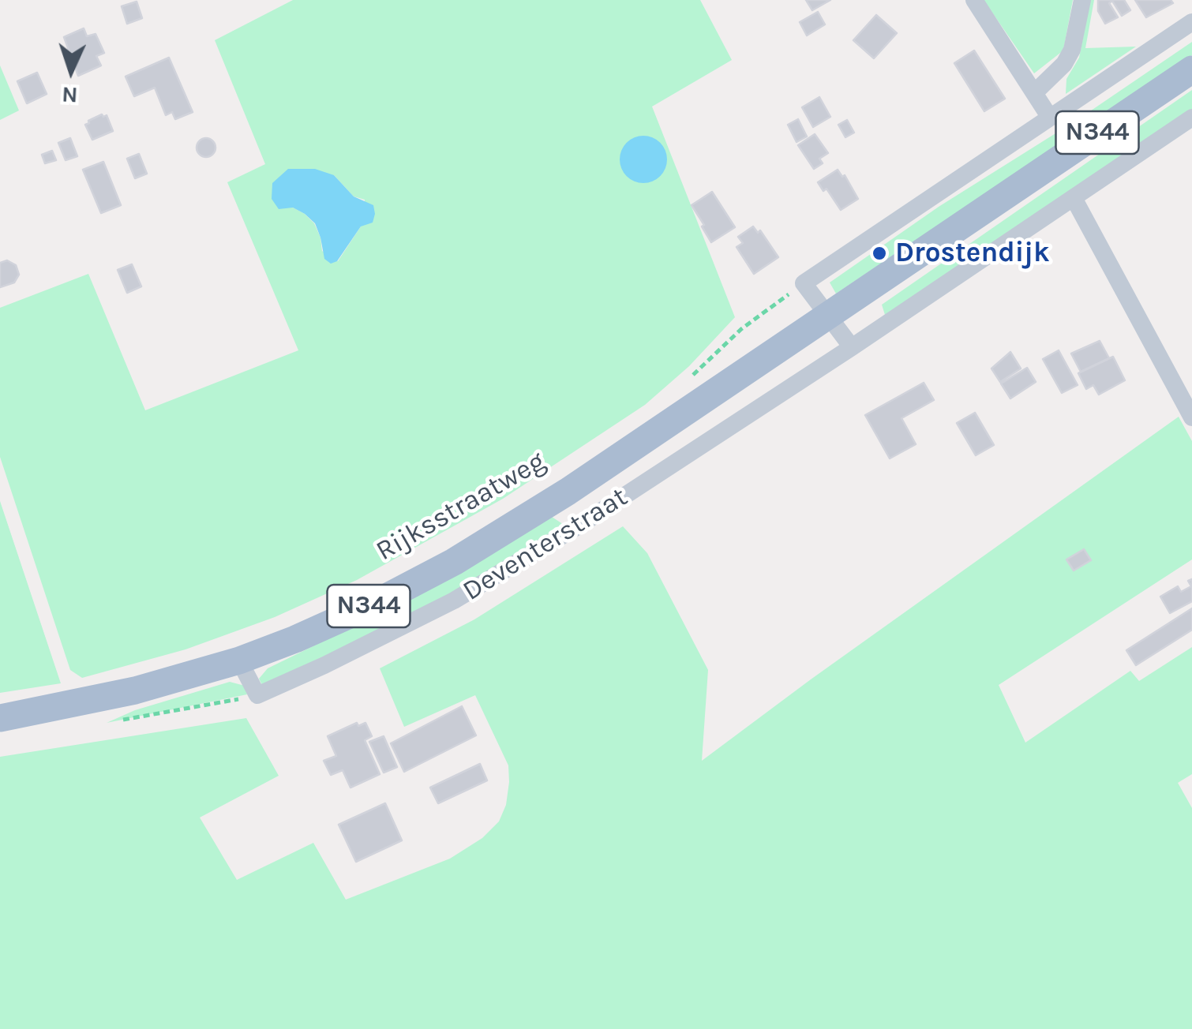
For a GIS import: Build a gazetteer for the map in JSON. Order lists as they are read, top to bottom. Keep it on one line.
{"streets":{"main road":["N344","Deventerstraat"]},"places":["Drostendijk"],"north":"bottom"}
